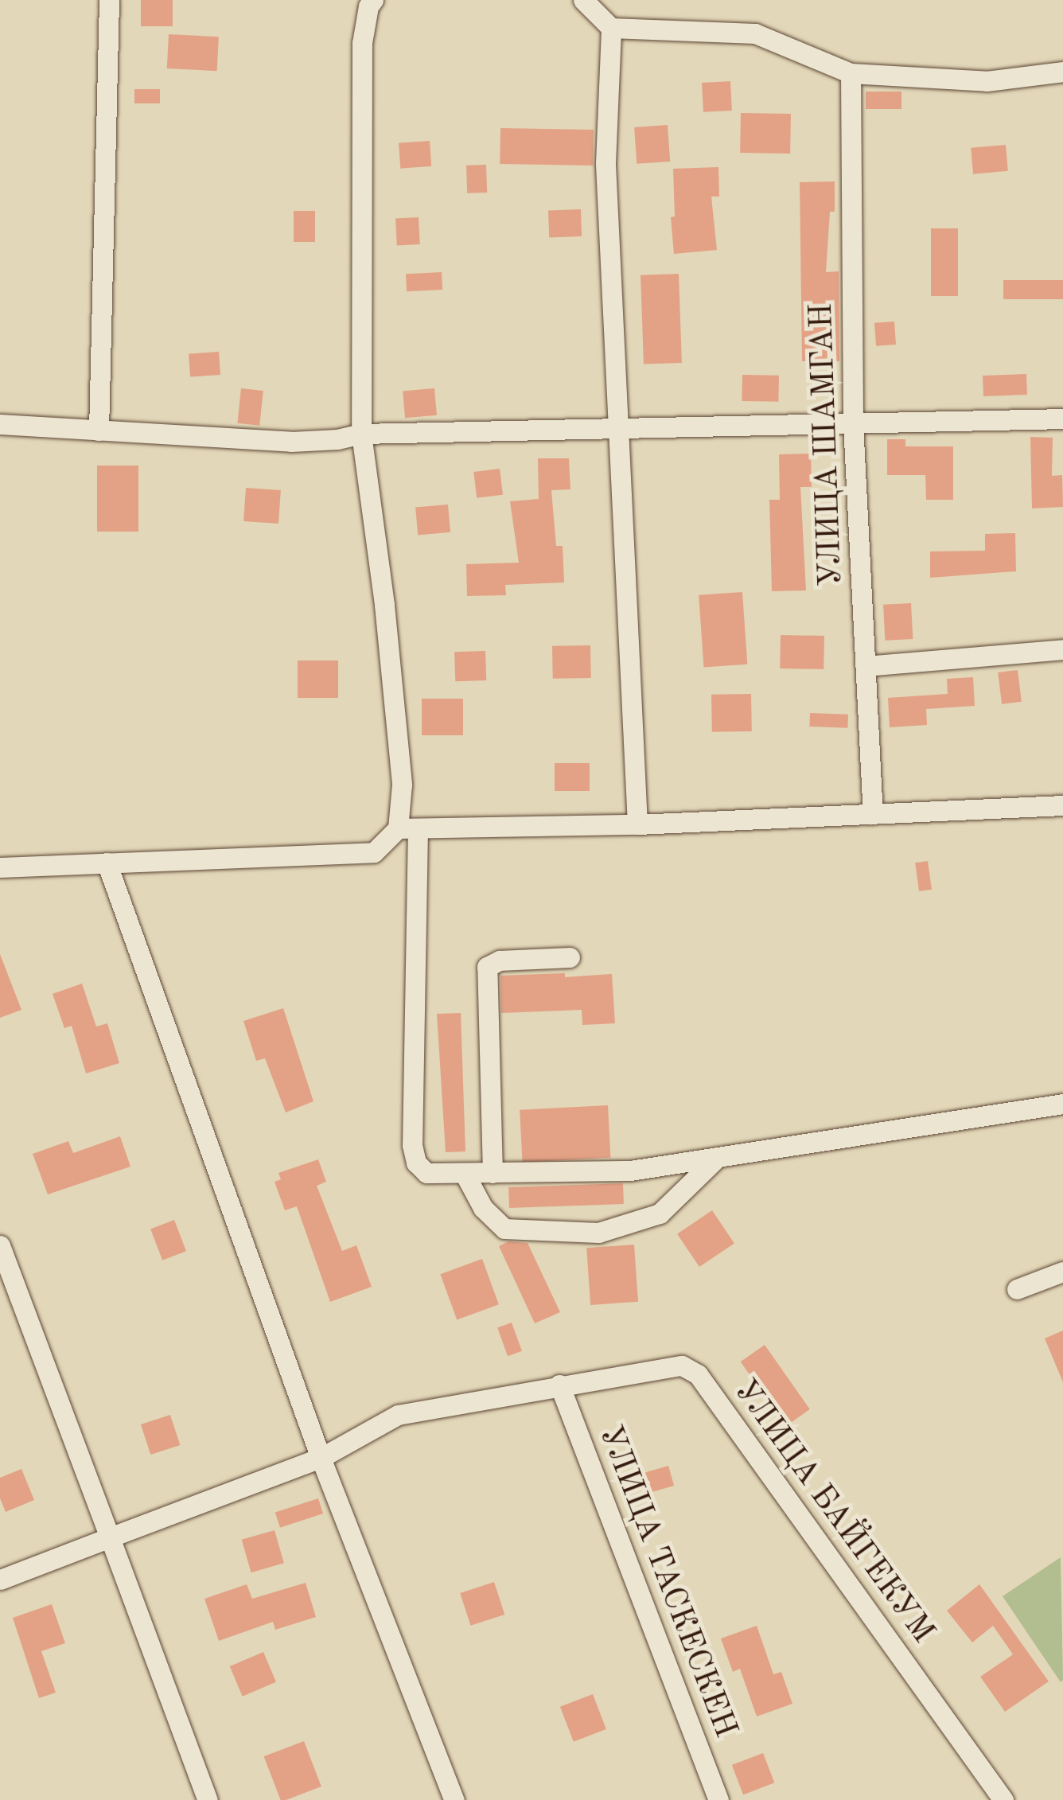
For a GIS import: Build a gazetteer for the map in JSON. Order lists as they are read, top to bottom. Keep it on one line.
{"streets":{"street":["УЛИЦА ШАМГАН","УЛИЦА БАЙГЕКУМ","УЛИЦА ТАСКЕСКЕН"]},"crossings":[["УЛИЦА БАЙГЕКУМ","УЛИЦА ТАСКЕСКЕН"]]}
